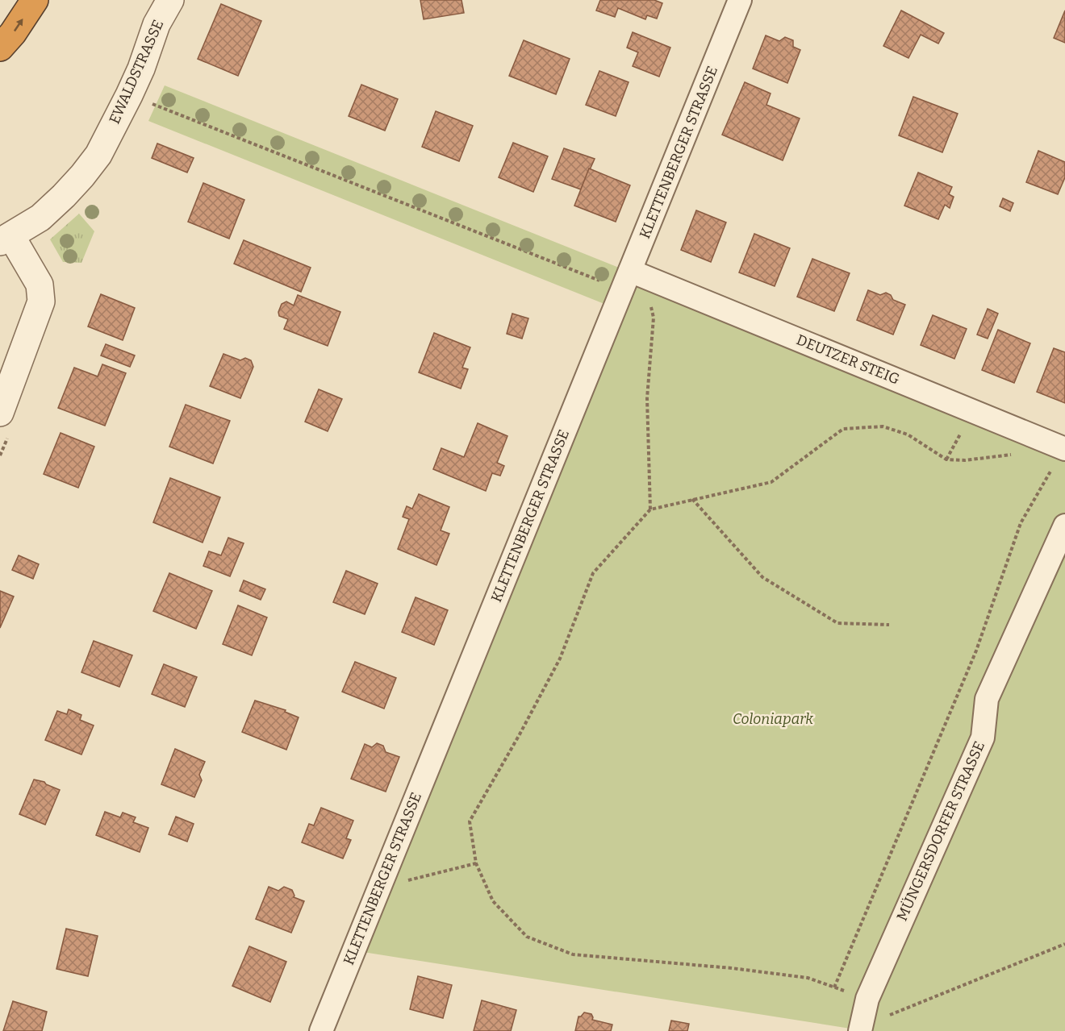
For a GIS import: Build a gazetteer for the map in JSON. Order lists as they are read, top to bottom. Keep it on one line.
{"streets":{"street":["EWALDSTRASSE","KLETTENBERGER STRASSE","DEUTZER STEIG","MÜNGERSDORFER STRASSE"]},"crossings":[["KLETTENBERGER STRASSE","DEUTZER STEIG"]],"parks":["Coloniapark"]}
